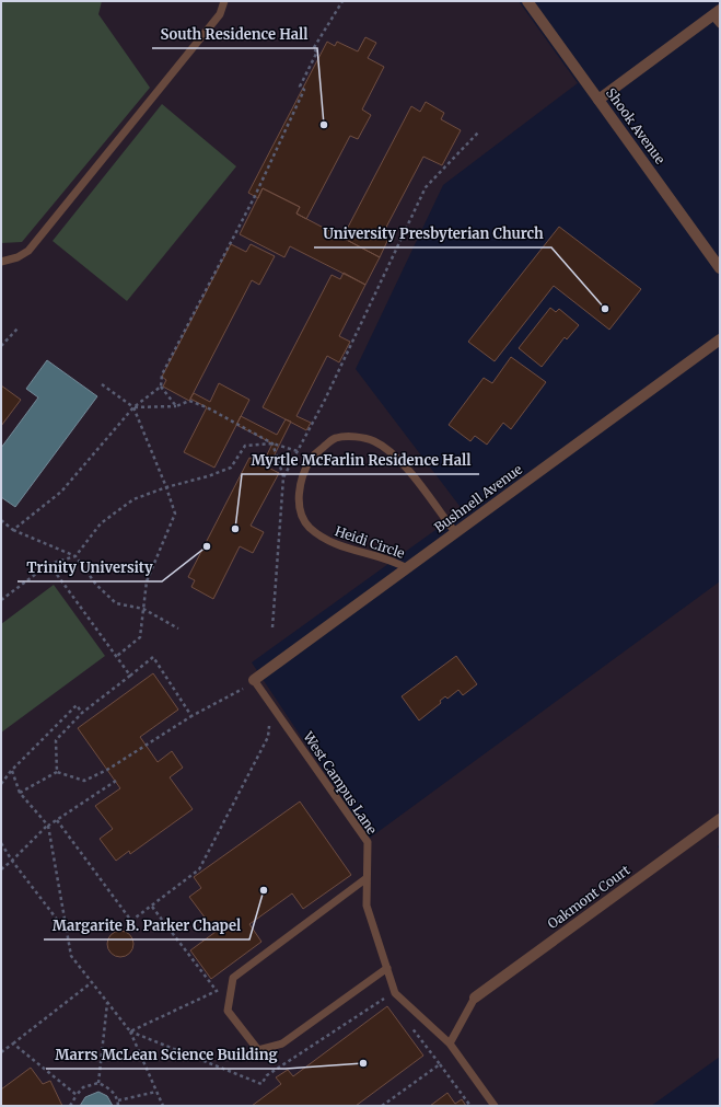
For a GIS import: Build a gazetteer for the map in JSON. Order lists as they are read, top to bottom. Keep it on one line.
{"streets":{"street":["Shook Avenue","Bushnell Avenue","Oakmont Court"],"lane":["Heidi Circle","West Campus Lane"]},"crossings":[["Bushnell Avenue","Heidi Circle"],["Bushnell Avenue","West Campus Lane"]],"places":["South Residence Hall","University Presbyterian Church","Myrtle McFarlin Residence Hall","Trinity University","Margarite B. Parker Chapel","Marrs McLean Science Building"]}
